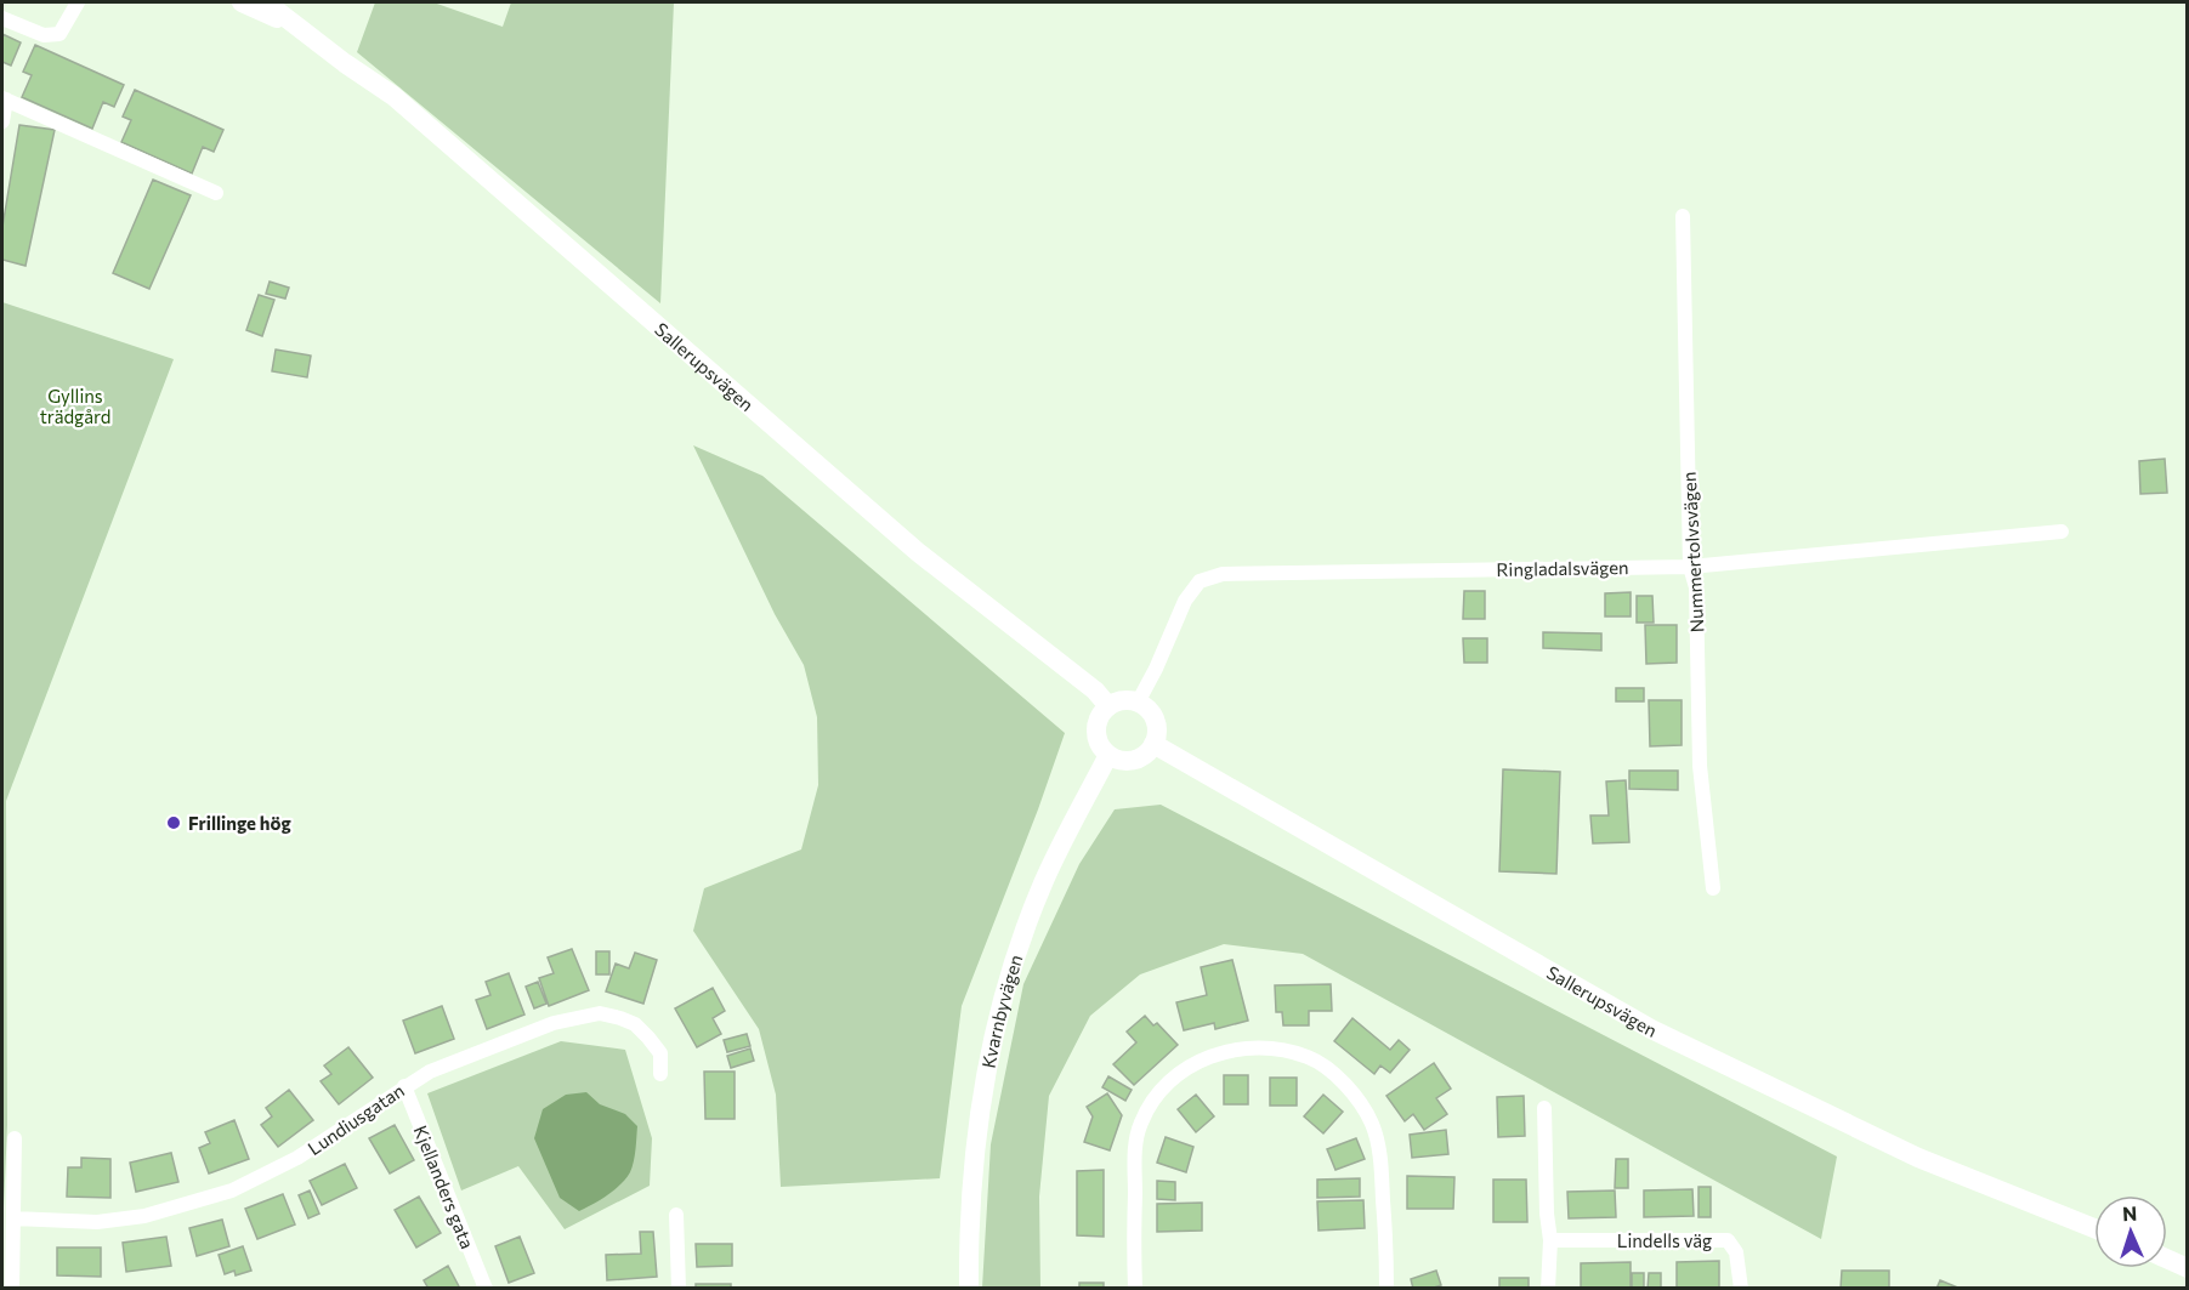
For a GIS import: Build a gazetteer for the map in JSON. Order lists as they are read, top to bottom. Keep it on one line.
{"streets":{"main road":["Sallerupsvägen","Kvarnbyvägen"],"street":["Nummertolvsvägen","Ringladalsvägen","Lundiusgatan","Kjellanders gata","Lindells väg"]},"crossings":[["Sallerupsvägen","Ringladalsvägen"],["Sallerupsvägen","Kvarnbyvägen"],["Nummertolvsvägen","Ringladalsvägen"],["Ringladalsvägen","Kvarnbyvägen"],["Lundiusgatan","Kjellanders gata"]],"parks":["Gyllins trädgård"],"places":["Frillinge hög"],"north":"top"}
